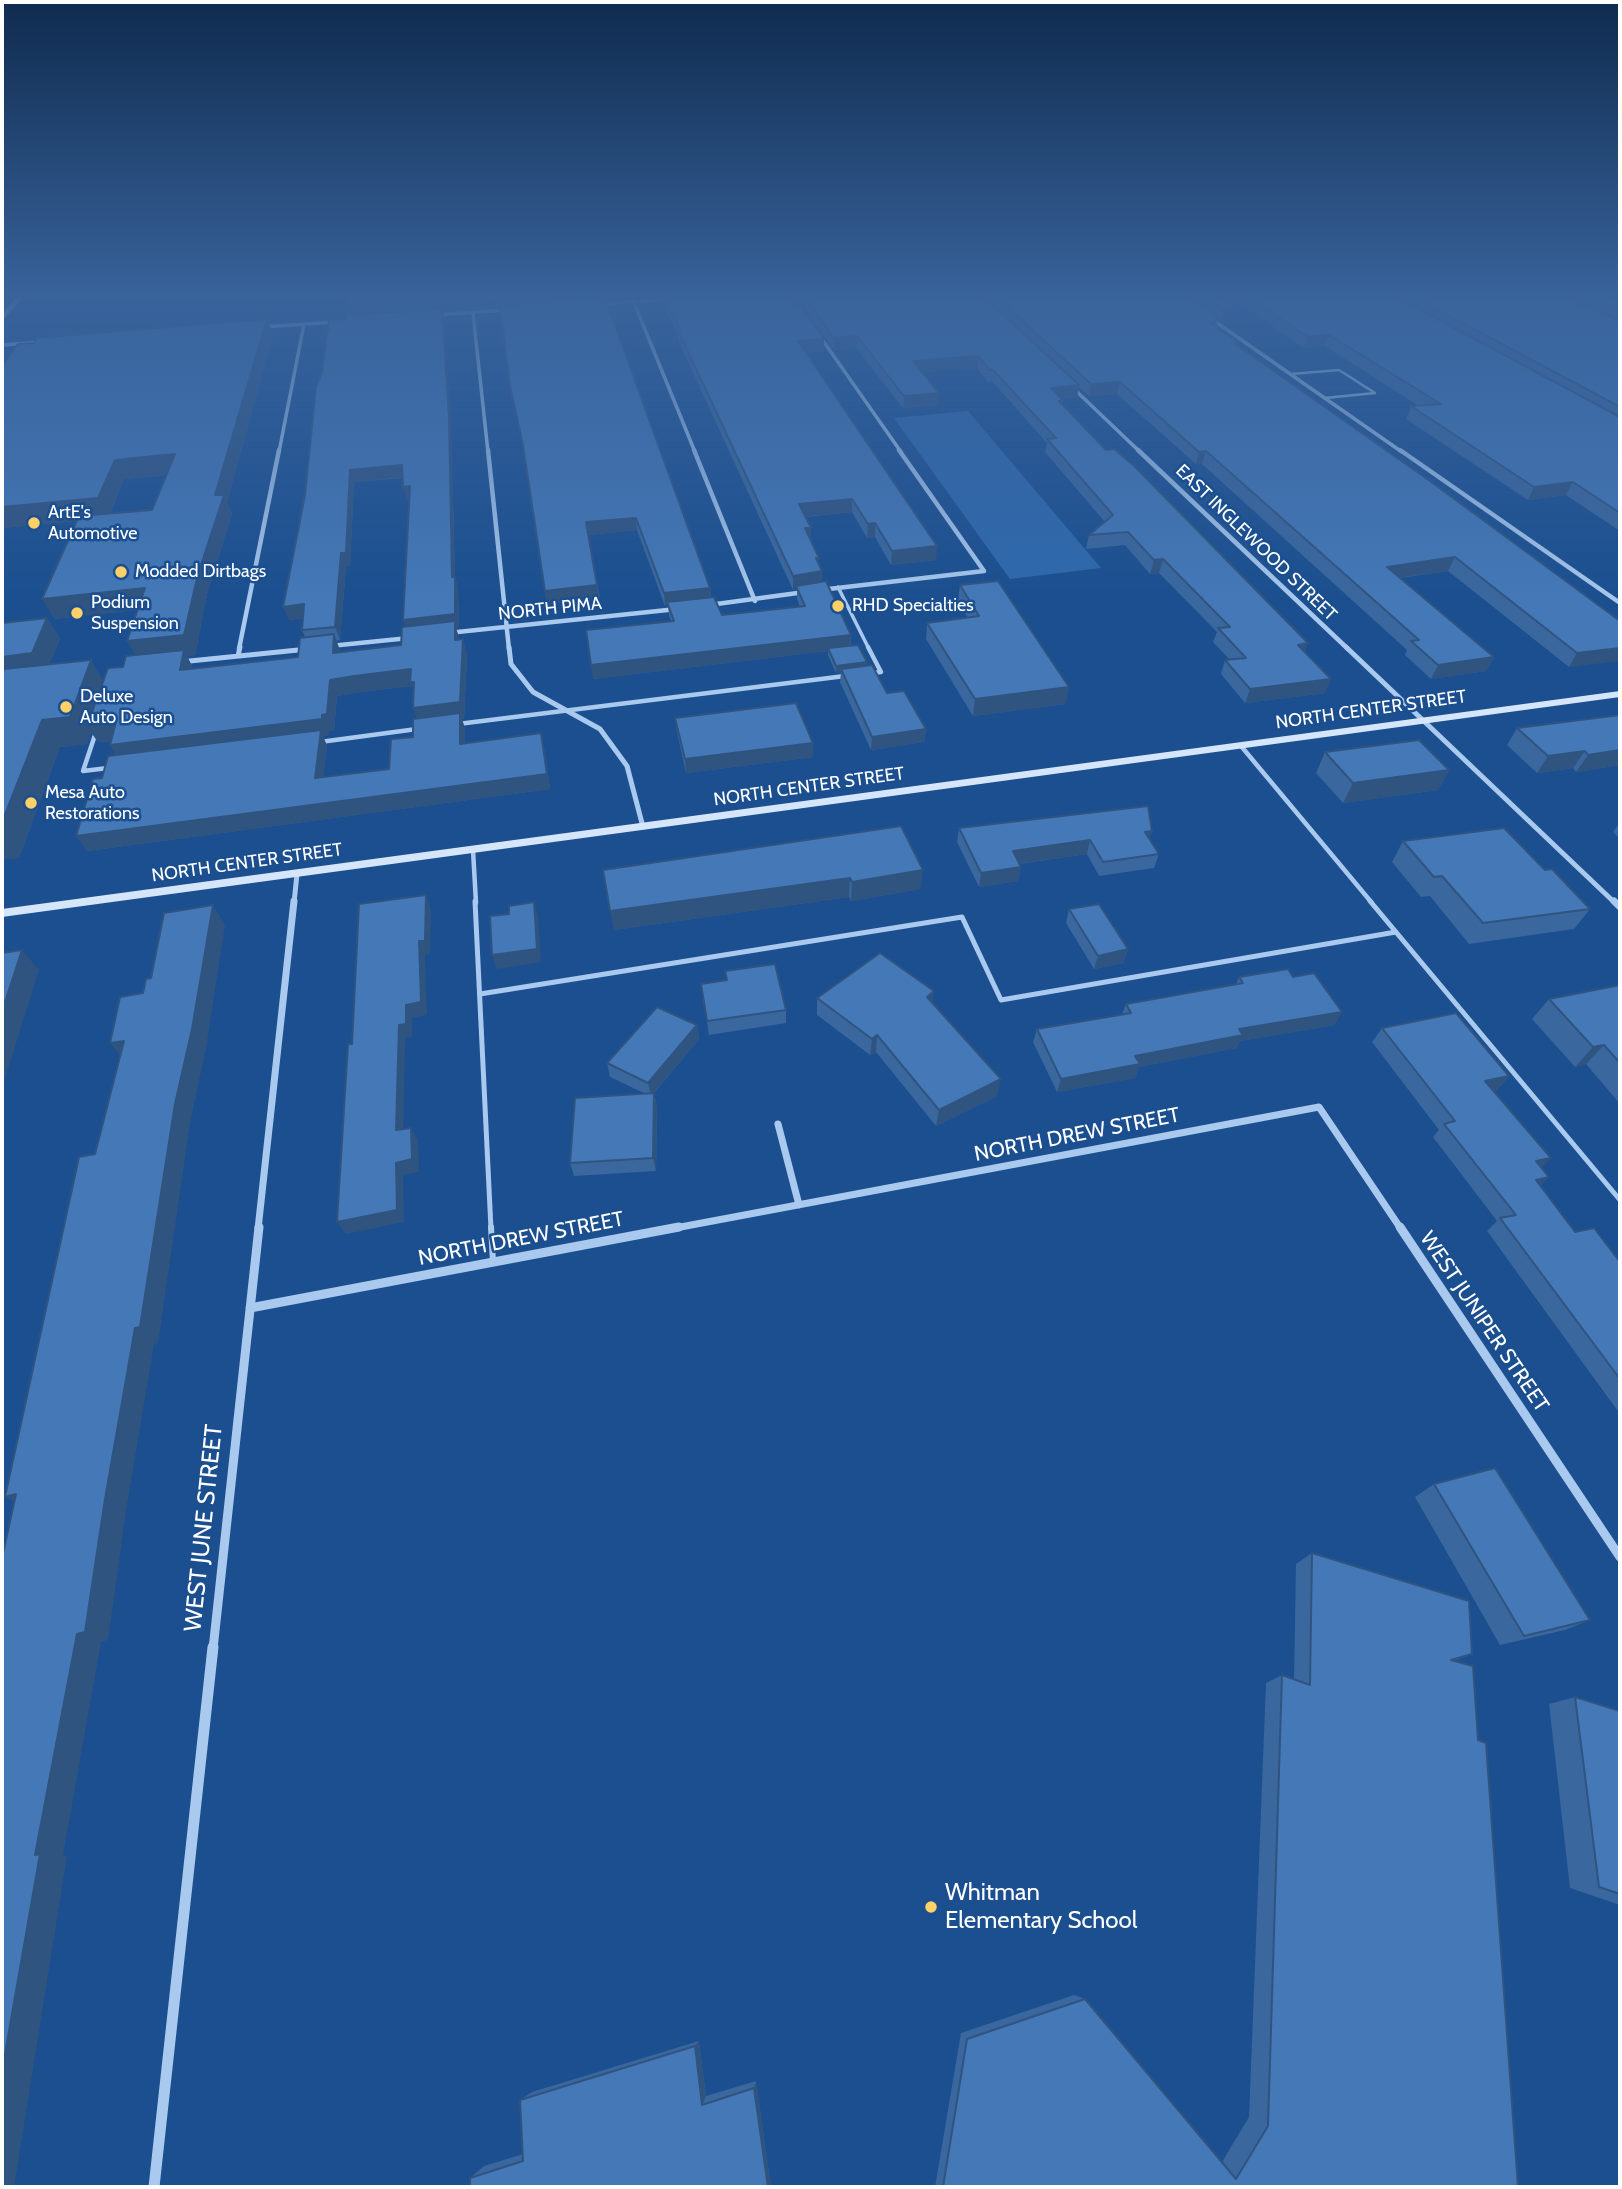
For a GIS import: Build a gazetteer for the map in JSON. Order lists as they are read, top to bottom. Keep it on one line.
{"streets":{"street":["EAST INGLEWOOD STREET","NORTH PIMA","NORTH CENTER STREET","NORTH DREW STREET","WEST JUNIPER STREET","WEST JUNE STREET"]},"crossings":[["EAST INGLEWOOD STREET","NORTH CENTER STREET"],["NORTH CENTER STREET","WEST JUNE STREET"],["NORTH DREW STREET","WEST JUNIPER STREET"],["NORTH DREW STREET","WEST JUNE STREET"]],"places":["ArtE's Automotive","Modded Dirtbags","RHD Specialties","Podium Suspension","Deluxe Auto Design","Mesa Auto Restorations","Whitman Elementary School"]}
